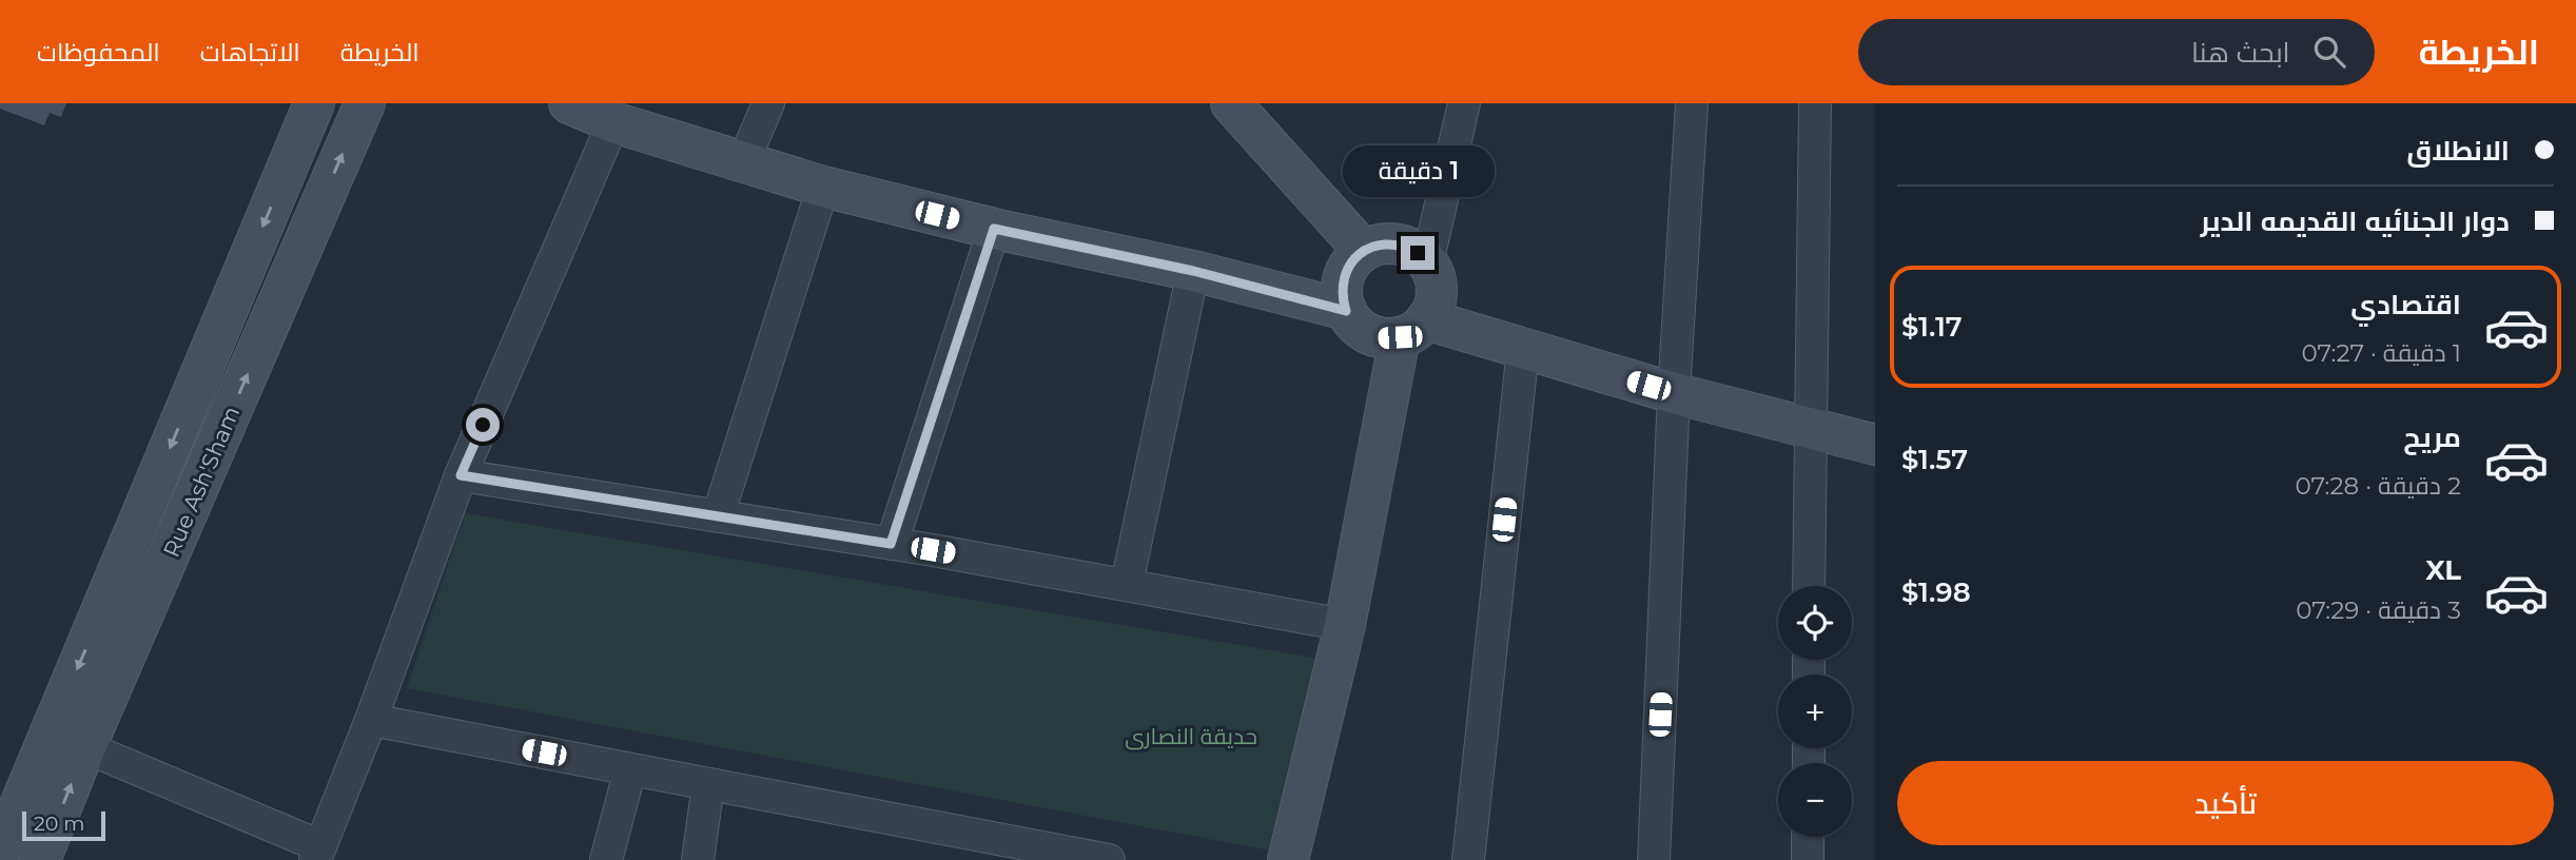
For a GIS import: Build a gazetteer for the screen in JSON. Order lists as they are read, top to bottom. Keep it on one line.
{"streets":{"street":["Rue Ash'Sham"]},"parks":["حديقة النصارى"],"scale_bar":"20 m","page":{"header":"الخريطة","search":"ابحث هنا","nav":["الخريطة","الاتجاهات","المحفوظات"],"banner":["الانطلاق","دوار الجنائيه القديمه الدير"],"bubble":"1 دقيقة","list":[{"name":"اقتصادي","note":"1 دقيقة · 07:27","value":"$1.17"},{"name":"مريح","note":"2 دقيقة · 07:28","value":"$1.57"},{"name":"XL","note":"3 دقيقة · 07:29","value":"$1.98"}],"map_buttons":["+","−"],"buttons":"تأكيد","scale":"20 m"}}
